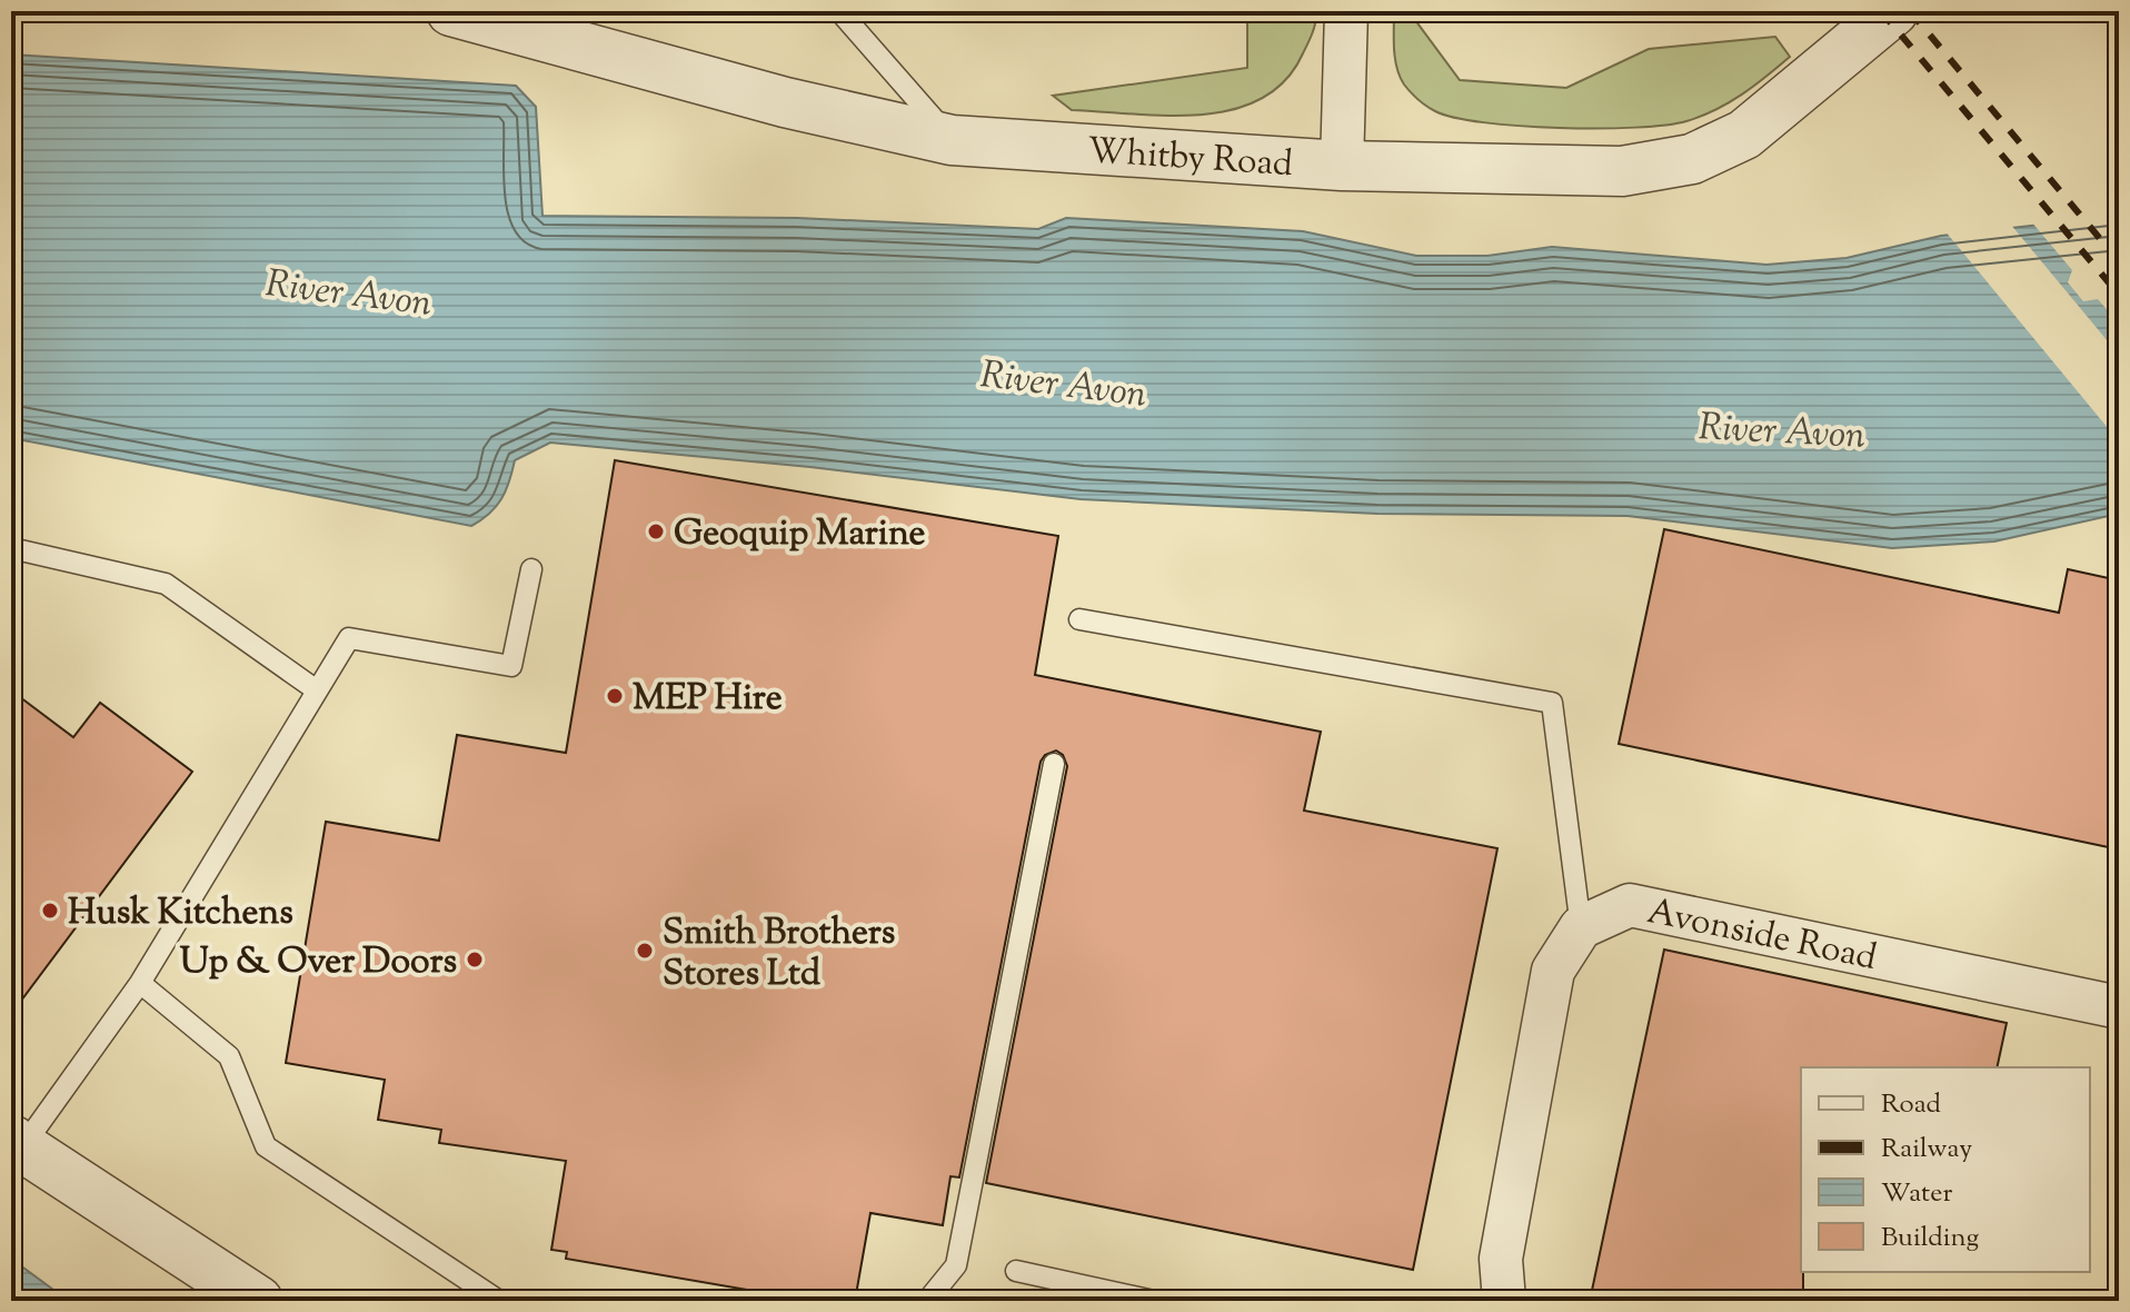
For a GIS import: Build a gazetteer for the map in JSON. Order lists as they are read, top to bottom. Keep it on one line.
{"streets":{"street":["Whitby Road","Avonside Road"]},"water":["River Avon"],"places":["Geoquip Marine","MEP Hire","Husk Kitchens","Smith Brothers Stores Ltd","Up & Over Doors"],"legend":["Road","Railway","Water","Building"]}
